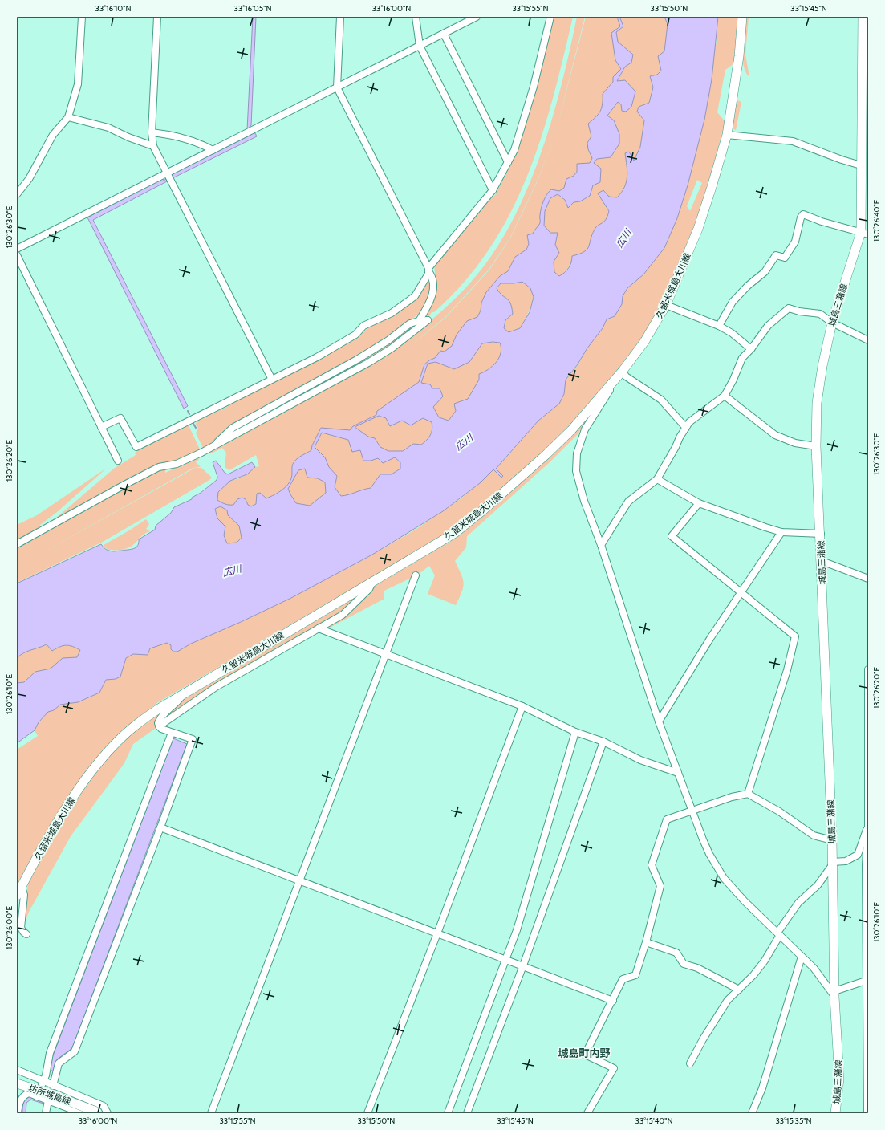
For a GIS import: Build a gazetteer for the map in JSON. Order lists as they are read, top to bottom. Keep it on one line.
{"streets":{"main road":["久留米城島大川線","城島三潴線","坊所城島線"]},"districts":["城島町内野"],"water":["広川"],"coordinates":["33°16'10\"N","33°16'05\"N","33°16'00\"N","33°15'55\"N","33°15'50\"N","33°15'45\"N","130°26'40\"E","130°26'30\"E","130°26'20\"E","130°26'10\"E","130°26'00\"E","33°15'40\"N","33°15'35\"N"]}
